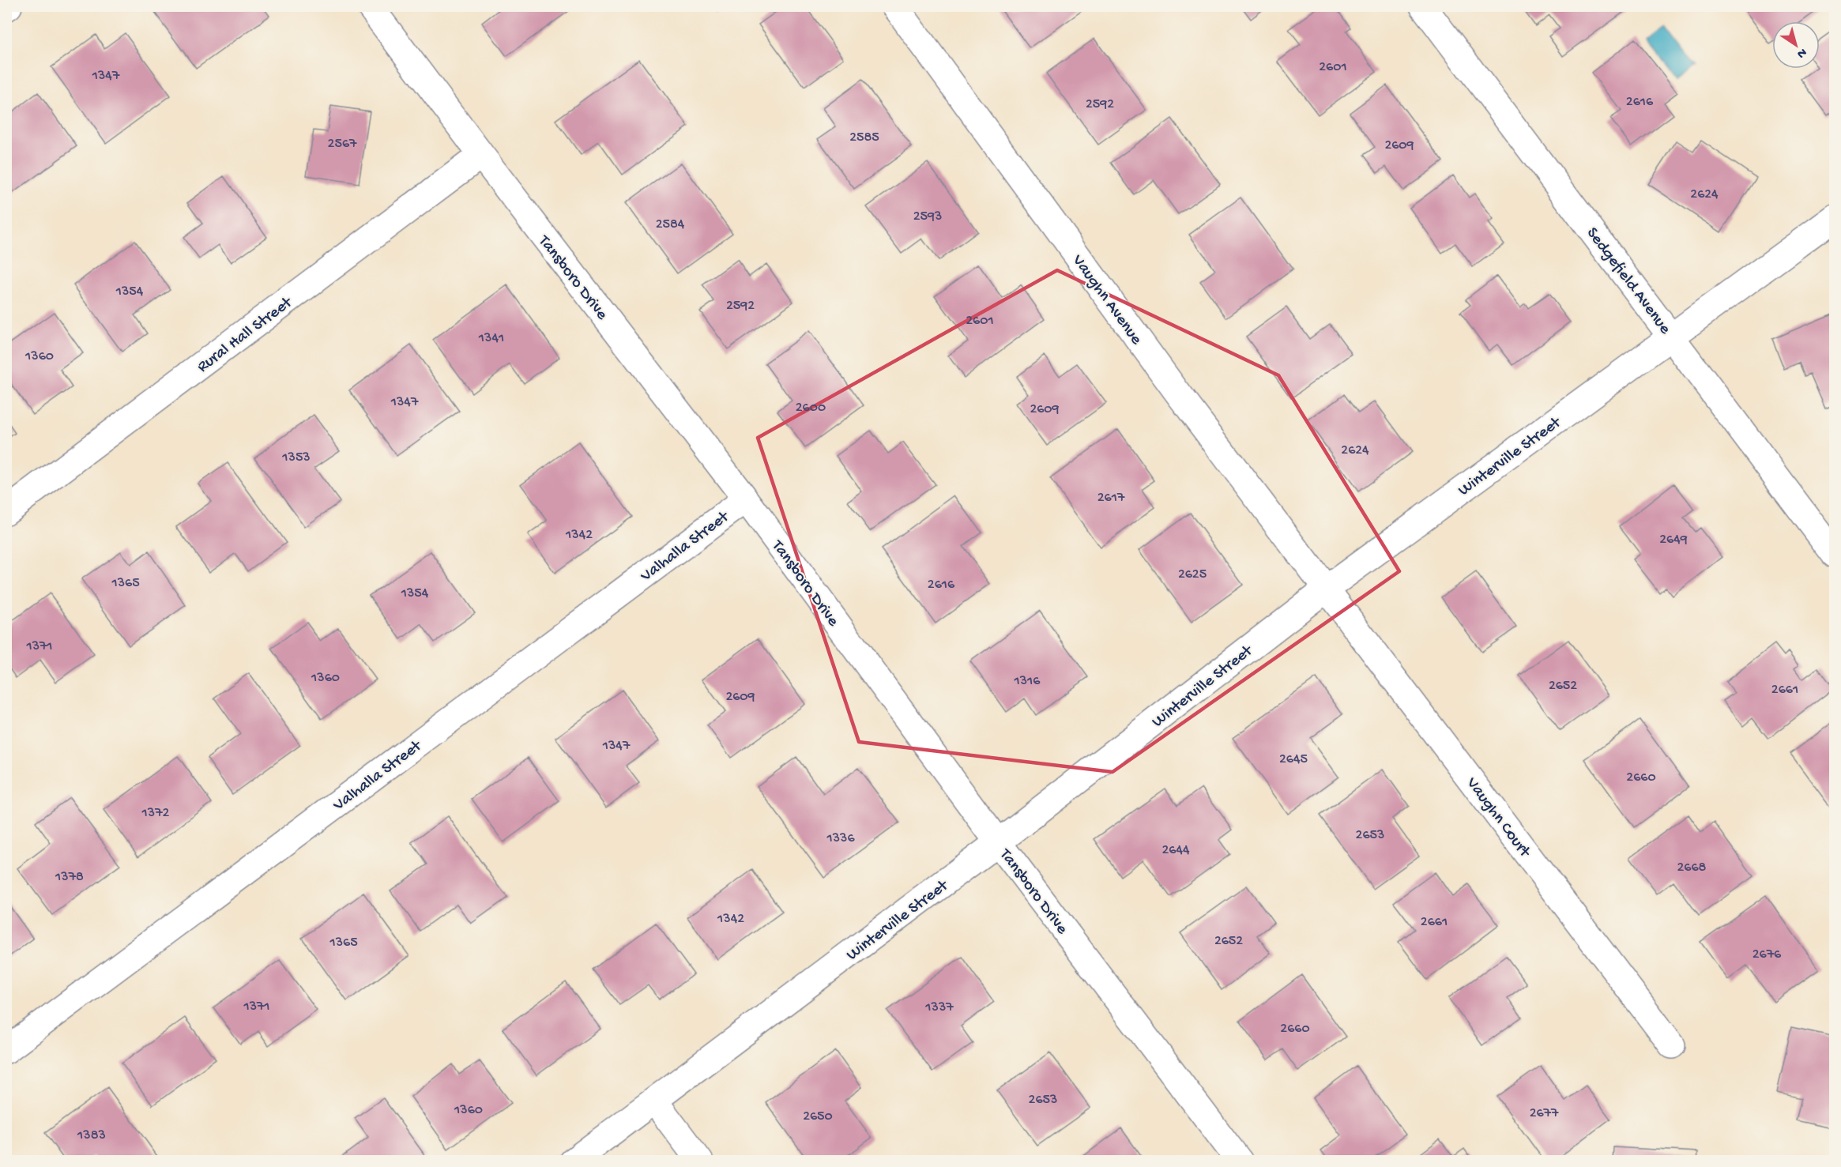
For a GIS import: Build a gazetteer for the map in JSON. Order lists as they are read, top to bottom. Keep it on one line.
{"streets":{"street":["Tansboro Drive","Sedgefield Avenue","Vaughn Avenue","Rural Hall Street","Winterville Street","Valhalla Street","Vaughn Court"]},"crossings":[["Tansboro Drive","Rural Hall Street"],["Tansboro Drive","Winterville Street"],["Tansboro Drive","Valhalla Street"],["Sedgefield Avenue","Winterville Street"],["Vaughn Avenue","Winterville Street"],["Vaughn Avenue","Vaughn Court"],["Winterville Street","Vaughn Court"]],"house_numbers":["2601","1347","2616","2592","2585","2567","2609","2624","2593","2584","1354","2592","2601","1341","1360","1347","2600","2609","2624","1353","2617","1342","2649","2625","1365","2616","1354","1371","1360","1316","2652","2661","2609","1347","2645","2660","1372","2653","1336","2644","2668","1378","1342","2661","2652","1365","2676","1371","1337","2660","2653","1360","2677","2650","1383"],"north":"bottom right"}
